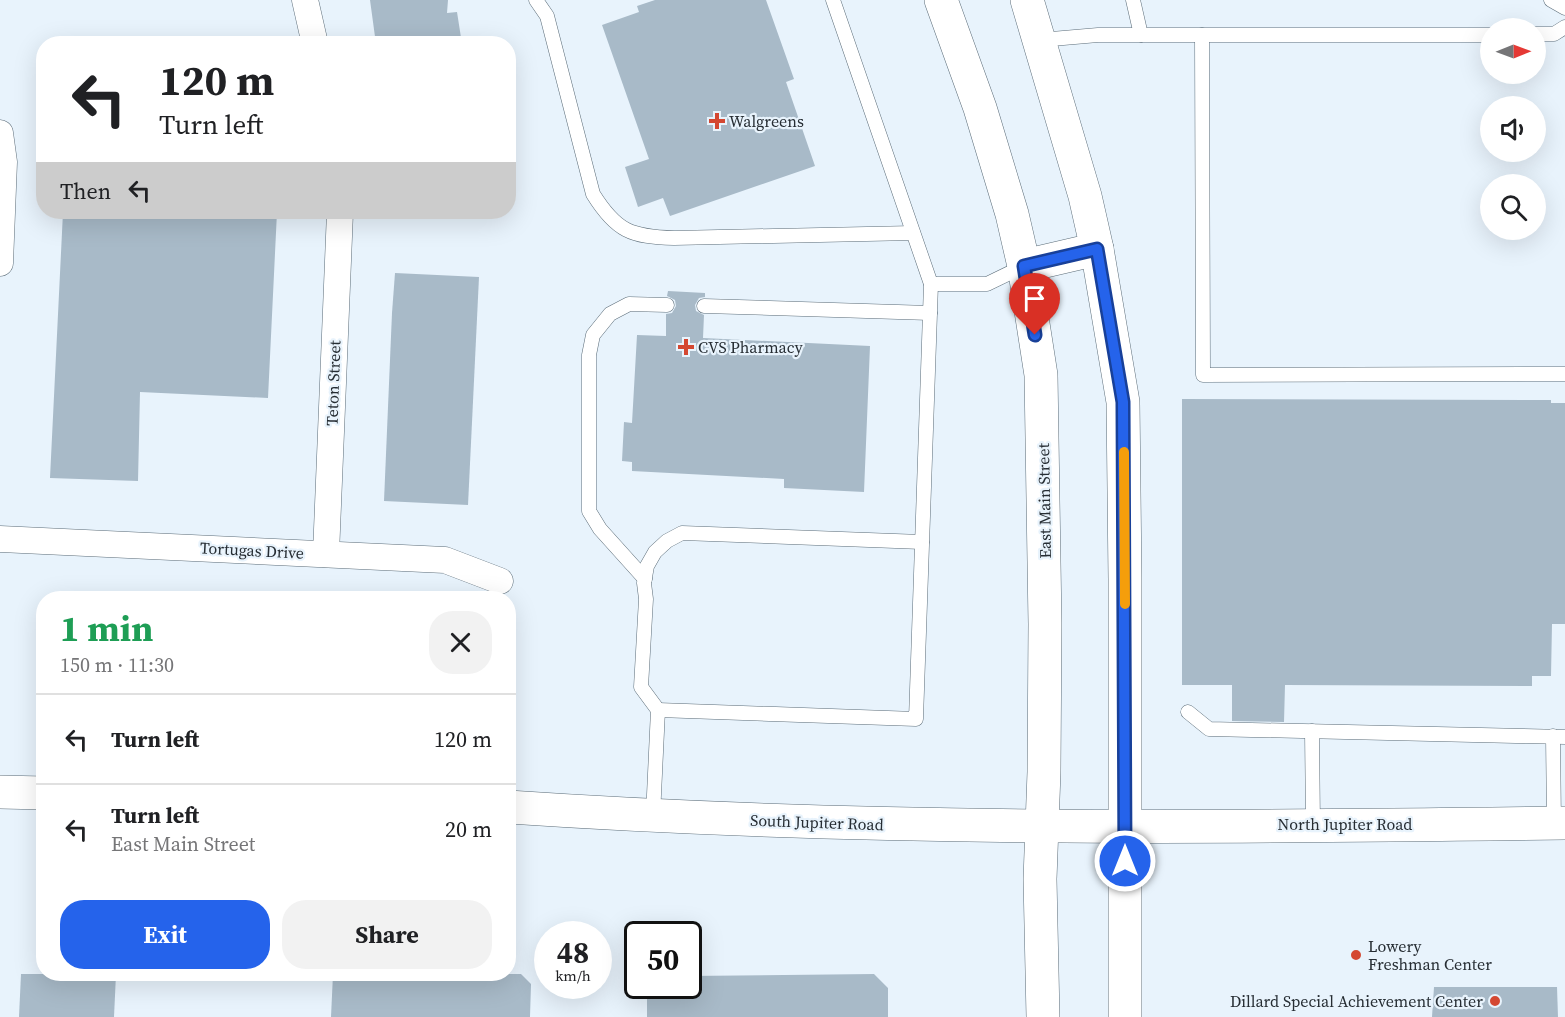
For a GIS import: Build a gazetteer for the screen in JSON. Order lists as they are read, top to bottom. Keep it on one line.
{"streets":{"main road":["East Main Street","South Jupiter Road","North Jupiter Road"],"street":["Teton Street","Tortugas Drive"]},"crossings":[["Teton Street","Tortugas Drive"],["East Main Street","South Jupiter Road"],["South Jupiter Road","North Jupiter Road"]],"places":{"health":["Walgreens","CVS Pharmacy"],"other":["Lowery Freshman Center","Dillard Special Achievement Center"]},"north":"right","page":{"turn":["120 m","Turn left"],"then":"Then","heading":["1 min","150 m · 11:30"],"list":[{"name":"Turn left","value":"120 m"},{"name":"Turn left","note":"East Main Street","value":"20 m"}],"buttons":["Exit","Share"],"speed":"48 km/h","limit":"50"}}
